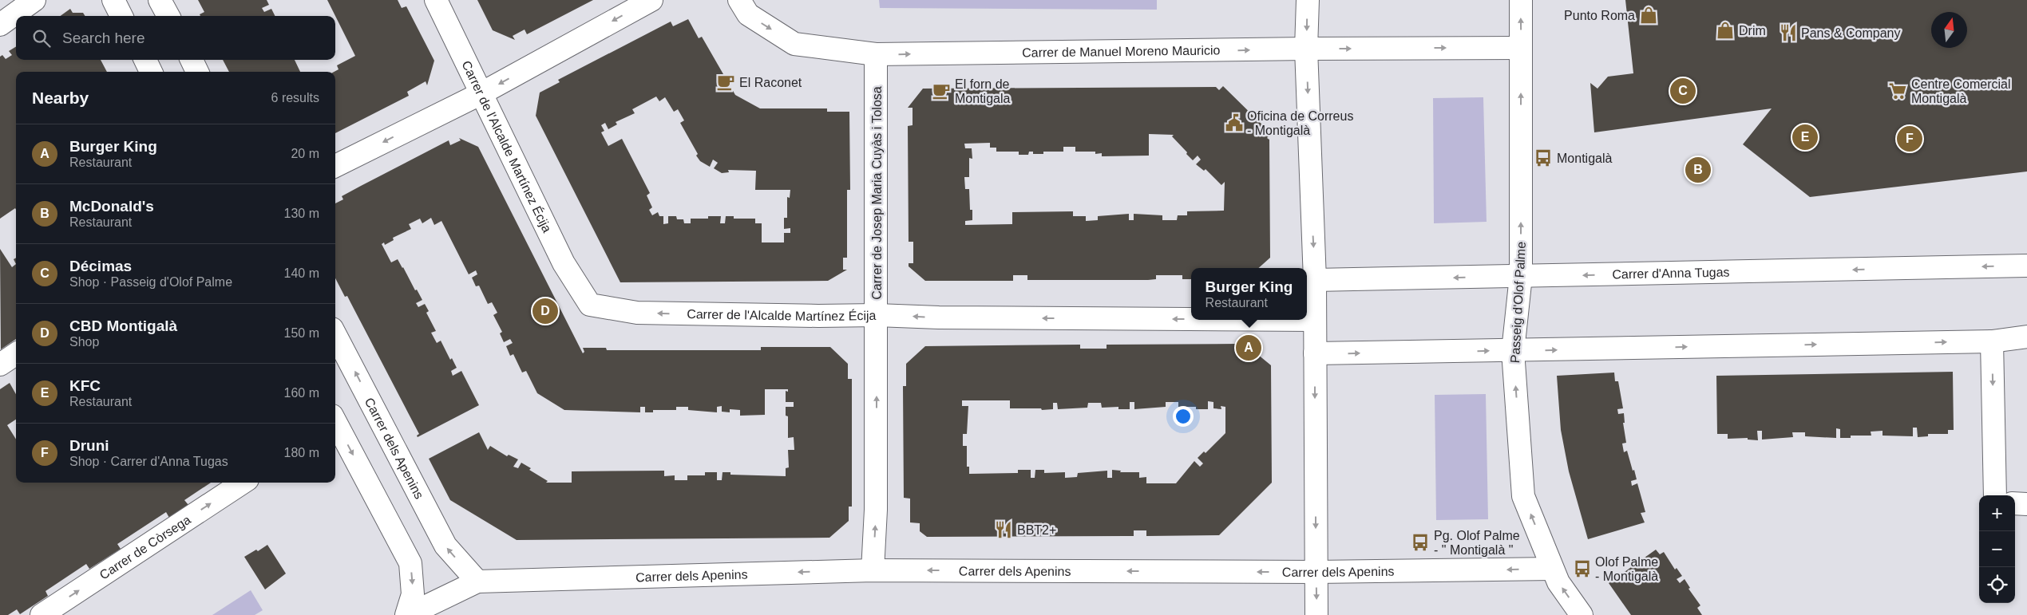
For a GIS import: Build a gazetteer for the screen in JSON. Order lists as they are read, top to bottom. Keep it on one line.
{"streets":{"street":["Carrer de Manuel Moreno Mauricio","Carrer de l'Alcalde Martínez Écija","Carrer de Josep Maria Cuyàs i Tolosa","Carrer d'Anna Tugas","Passeig d'Olof Palme","Carrer dels Apenins","Carrer de Còrsega"]},"crossings":[["Carrer de Manuel Moreno Mauricio","Carrer de Josep Maria Cuyàs i Tolosa"],["Carrer de Manuel Moreno Mauricio","Passeig d'Olof Palme"],["Carrer de l'Alcalde Martínez Écija","Carrer de Josep Maria Cuyàs i Tolosa"],["Carrer de Josep Maria Cuyàs i Tolosa","Carrer dels Apenins"],["Carrer d'Anna Tugas","Passeig d'Olof Palme"],["Passeig d'Olof Palme","Carrer dels Apenins"]],"one_way":["Carrer de Manuel Moreno Mauricio","Carrer de l'Alcalde Martínez Écija","Carrer de Josep Maria Cuyàs i Tolosa","Passeig d'Olof Palme","Carrer de Còrsega"],"places":{"shop":["Punto Roma","Drim"],"restaurant":["Pans & Company","BBT2+"],"cafe":["El Raconet","El forn de Montigala"],"supermarket":["Centre Comercial Montigalà"],"public building":["Oficina de Correus - Montigalà"],"bus stop":["Montigalà","Pg. Olof Palme - \" Montigalà \"","Olof Palme - Montigalà"]},"north":"top","page":{"search":"Search here","heading":["Nearby","6 results"],"pins":["C","E","F","B","D","A"],"list":[{"mark":"A","name":"Burger King","note":"Restaurant","value":"20 m"},{"mark":"B","name":"McDonald's","note":"Restaurant","value":"130 m"},{"mark":"C","name":"Décimas","note":"Shop · Passeig d'Olof Palme","value":"140 m"},{"mark":"D","name":"CBD Montigalà","note":"Shop","value":"150 m"},{"mark":"E","name":"KFC","note":"Restaurant","value":"160 m"},{"mark":"F","name":"Druni","note":"Shop · Carrer d'Anna Tugas","value":"180 m"}],"popup":["Burger King","Restaurant"],"map_buttons":["+","−"]}}
